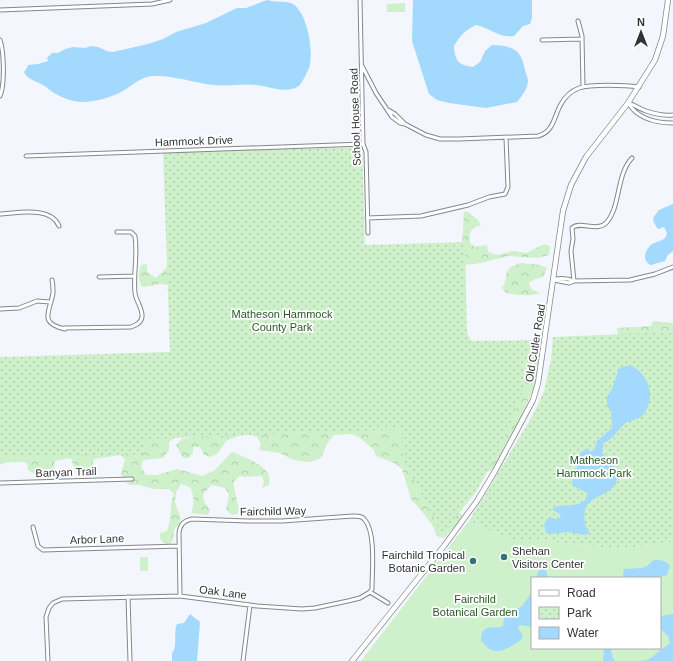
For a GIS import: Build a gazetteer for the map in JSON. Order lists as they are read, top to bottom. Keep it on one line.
{"streets":{"main road":["Old Cutler Road"],"street":["School House Road","Hammock Drive","Banyan Trail","Fairchild Way","Arbor Lane","Oak Lane"]},"crossings":[["School House Road","Hammock Drive"],["Fairchild Way","Arbor Lane"],["Fairchild Way","Oak Lane"]],"parks":["Matheson Hammock County Park","Matheson Hammock Park","Fairchild Botanical Garden"],"places":["Shehan Visitors Center","Fairchild Tropical Botanic Garden"],"legend":["Road","Park","Water"],"north":"top"}
